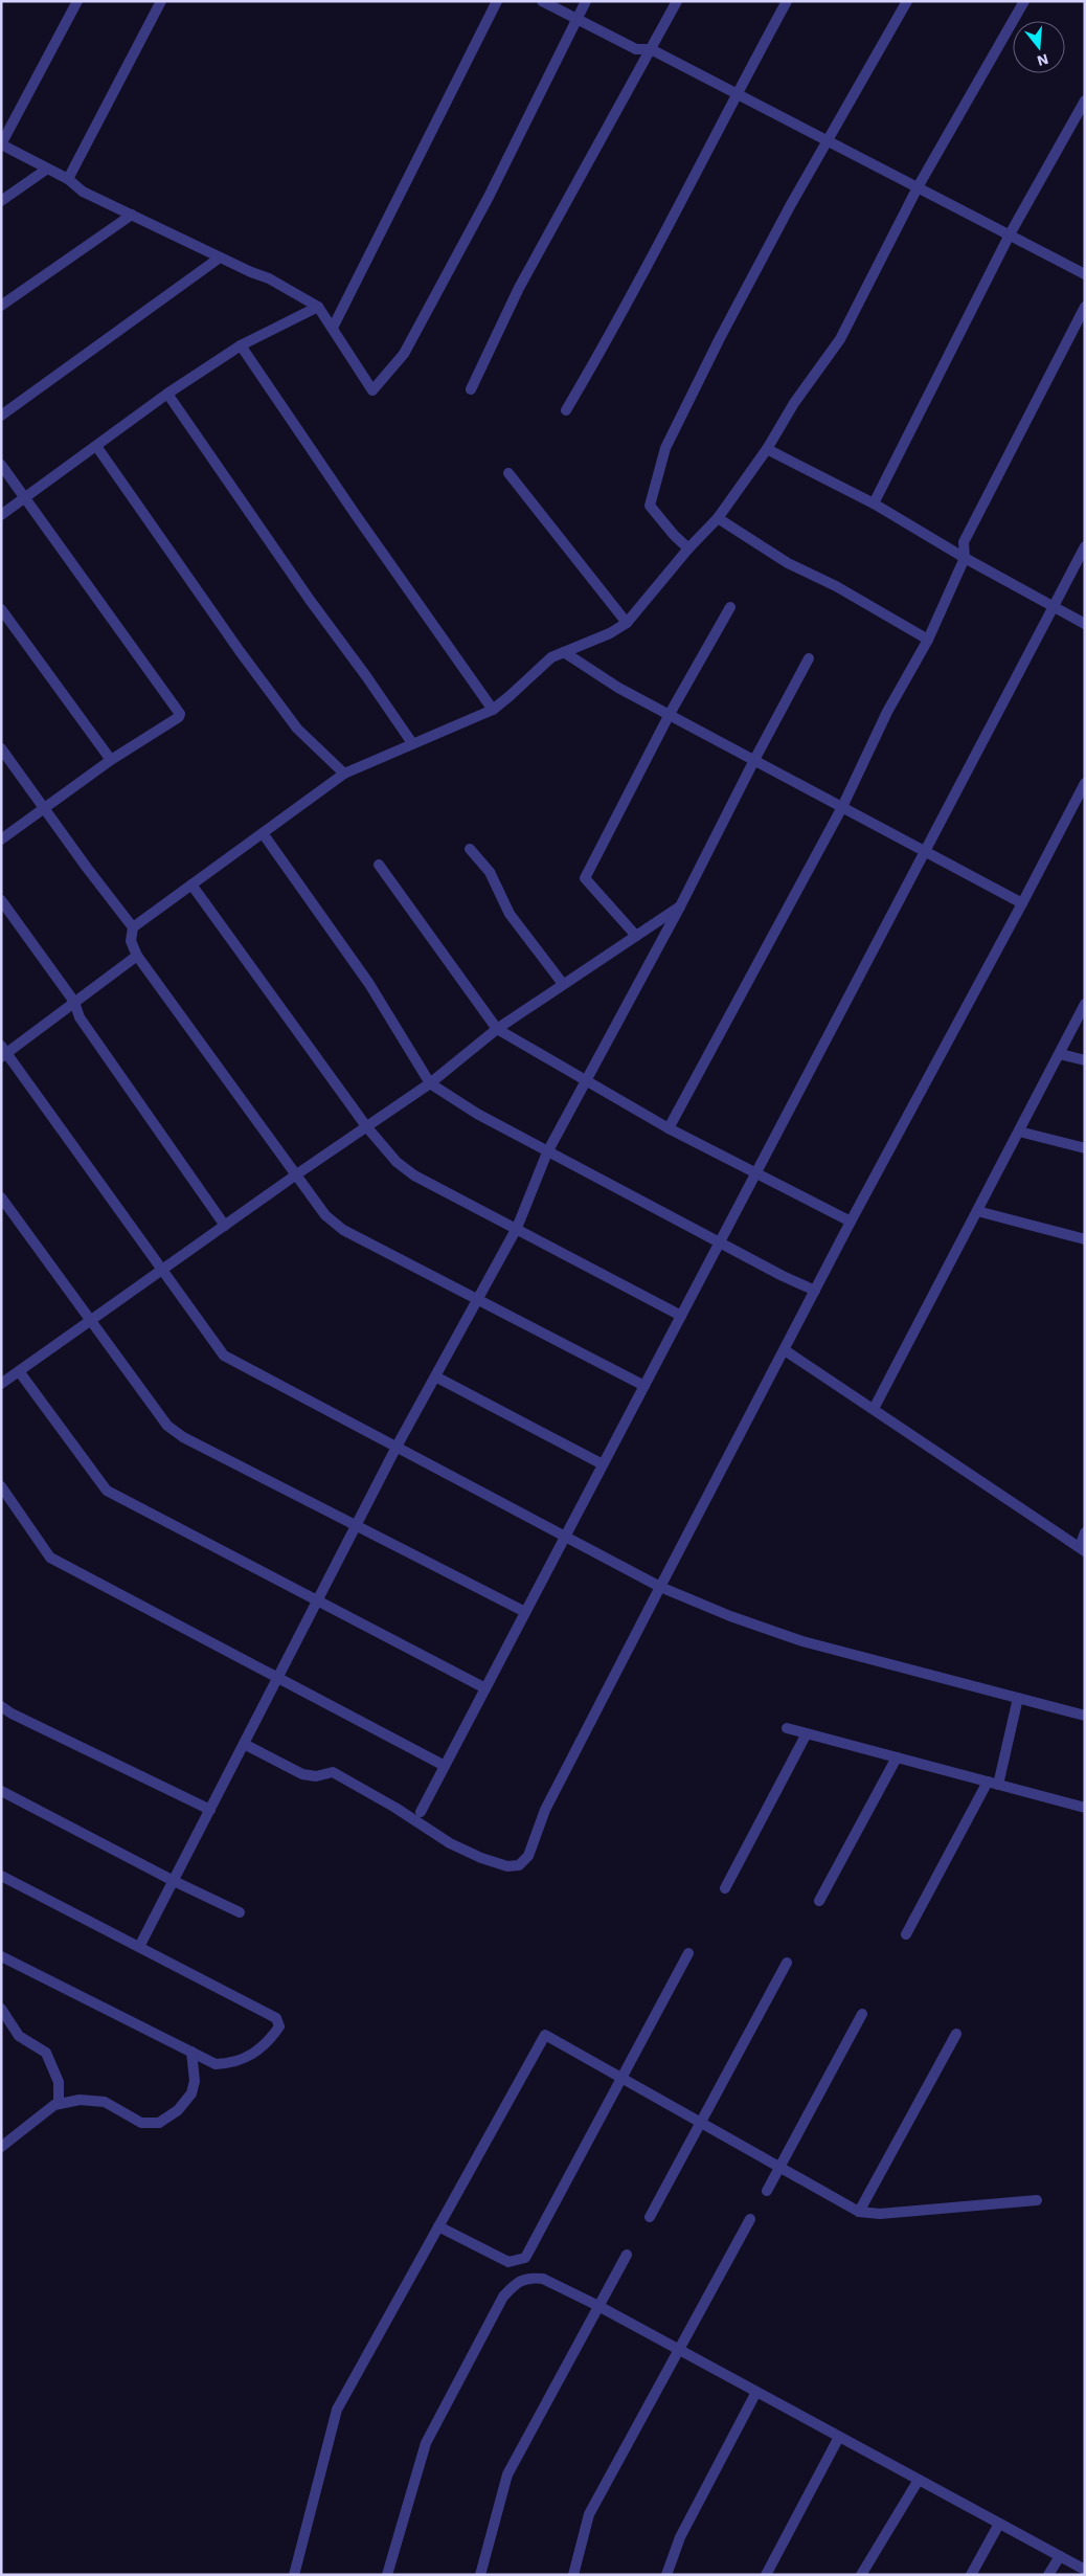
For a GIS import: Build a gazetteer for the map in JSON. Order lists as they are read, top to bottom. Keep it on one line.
{"north":"bottom"}
